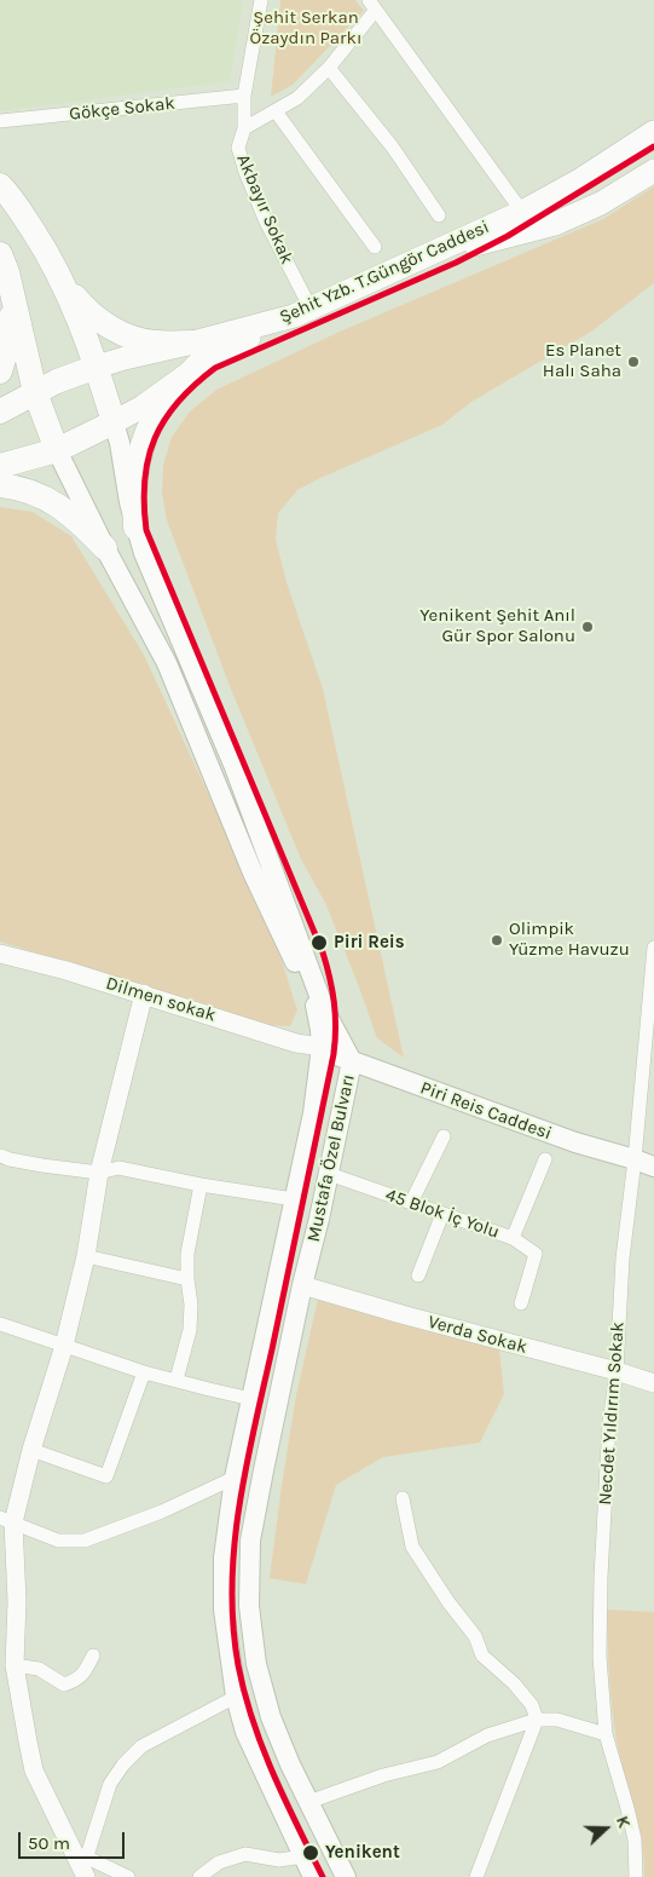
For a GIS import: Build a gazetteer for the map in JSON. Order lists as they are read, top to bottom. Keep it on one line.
{"streets":{"main road":["Şehit Yzb. T.Güngör Caddesi","Piri Reis Caddesi","Mustafa Özel Bulvarı"],"street":["Gökçe Sokak","Akbayır Sokak","Dilmen sokak","45 Blok İç Yolu","Verda Sokak","Necdet Yıldırım Sokak"]},"crossings":[["Gökçe Sokak","Akbayır Sokak"],["Akbayır Sokak","Şehit Yzb. T.Güngör Caddesi"],["Dilmen sokak","Piri Reis Caddesi"],["Dilmen sokak","Mustafa Özel Bulvarı"],["Piri Reis Caddesi","Mustafa Özel Bulvarı"],["Piri Reis Caddesi","Necdet Yıldırım Sokak"],["Mustafa Özel Bulvarı","45 Blok İç Yolu"],["Mustafa Özel Bulvarı","Verda Sokak"],["Verda Sokak","Necdet Yıldırım Sokak"]],"parks":["Şehit Serkan Özaydın Parkı"],"places":["Es Planet Halı Saha","Yenikent Şehit Anıl Gür Spor Salonu","Olimpik Yüzme Havuzu","Piri Reis","Yenikent"],"scale_bar":"50 m","north":"right"}
